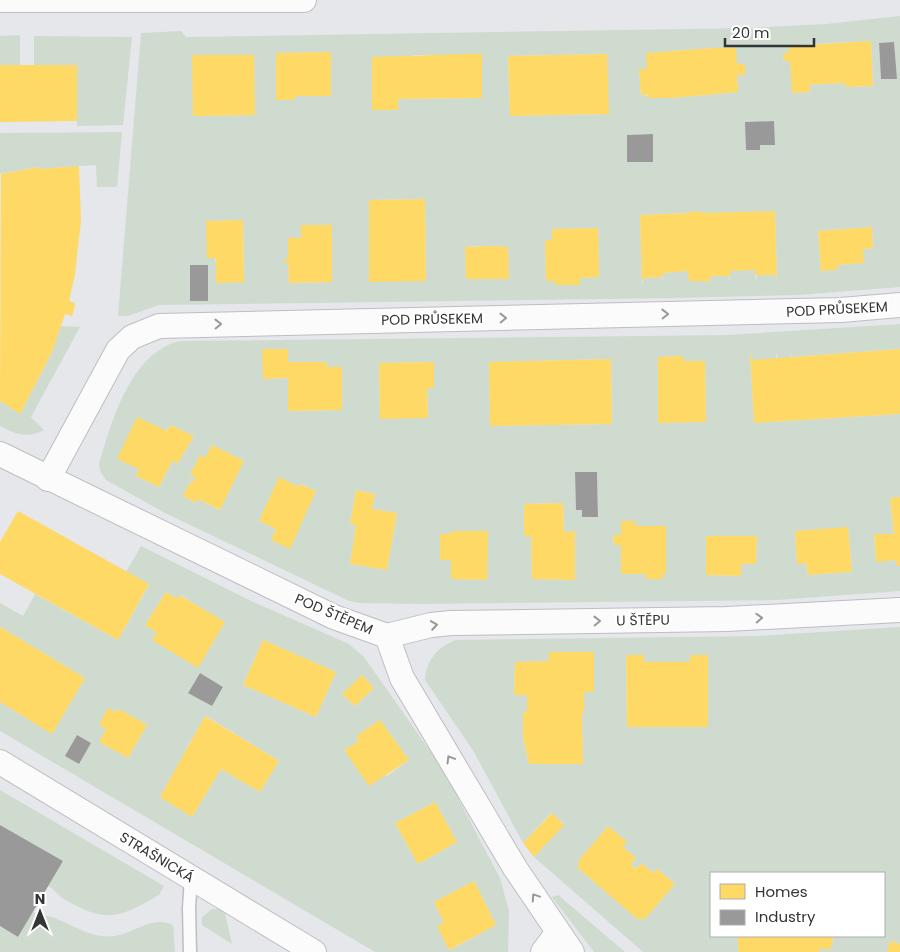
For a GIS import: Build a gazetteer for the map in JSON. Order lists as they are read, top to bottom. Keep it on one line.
{"streets":{"street":["POD PRŮSEKEM","POD ŠTĚPEM","U ŠTĚPU","STRAŠNICKÁ"]},"crossings":[["POD PRŮSEKEM","POD ŠTĚPEM"],["POD ŠTĚPEM","U ŠTĚPU"]],"one_way":["POD PRŮSEKEM","POD ŠTĚPEM","U ŠTĚPU"],"legend":["Homes","Industry"],"scale_bar":"20 m","north":"top"}
